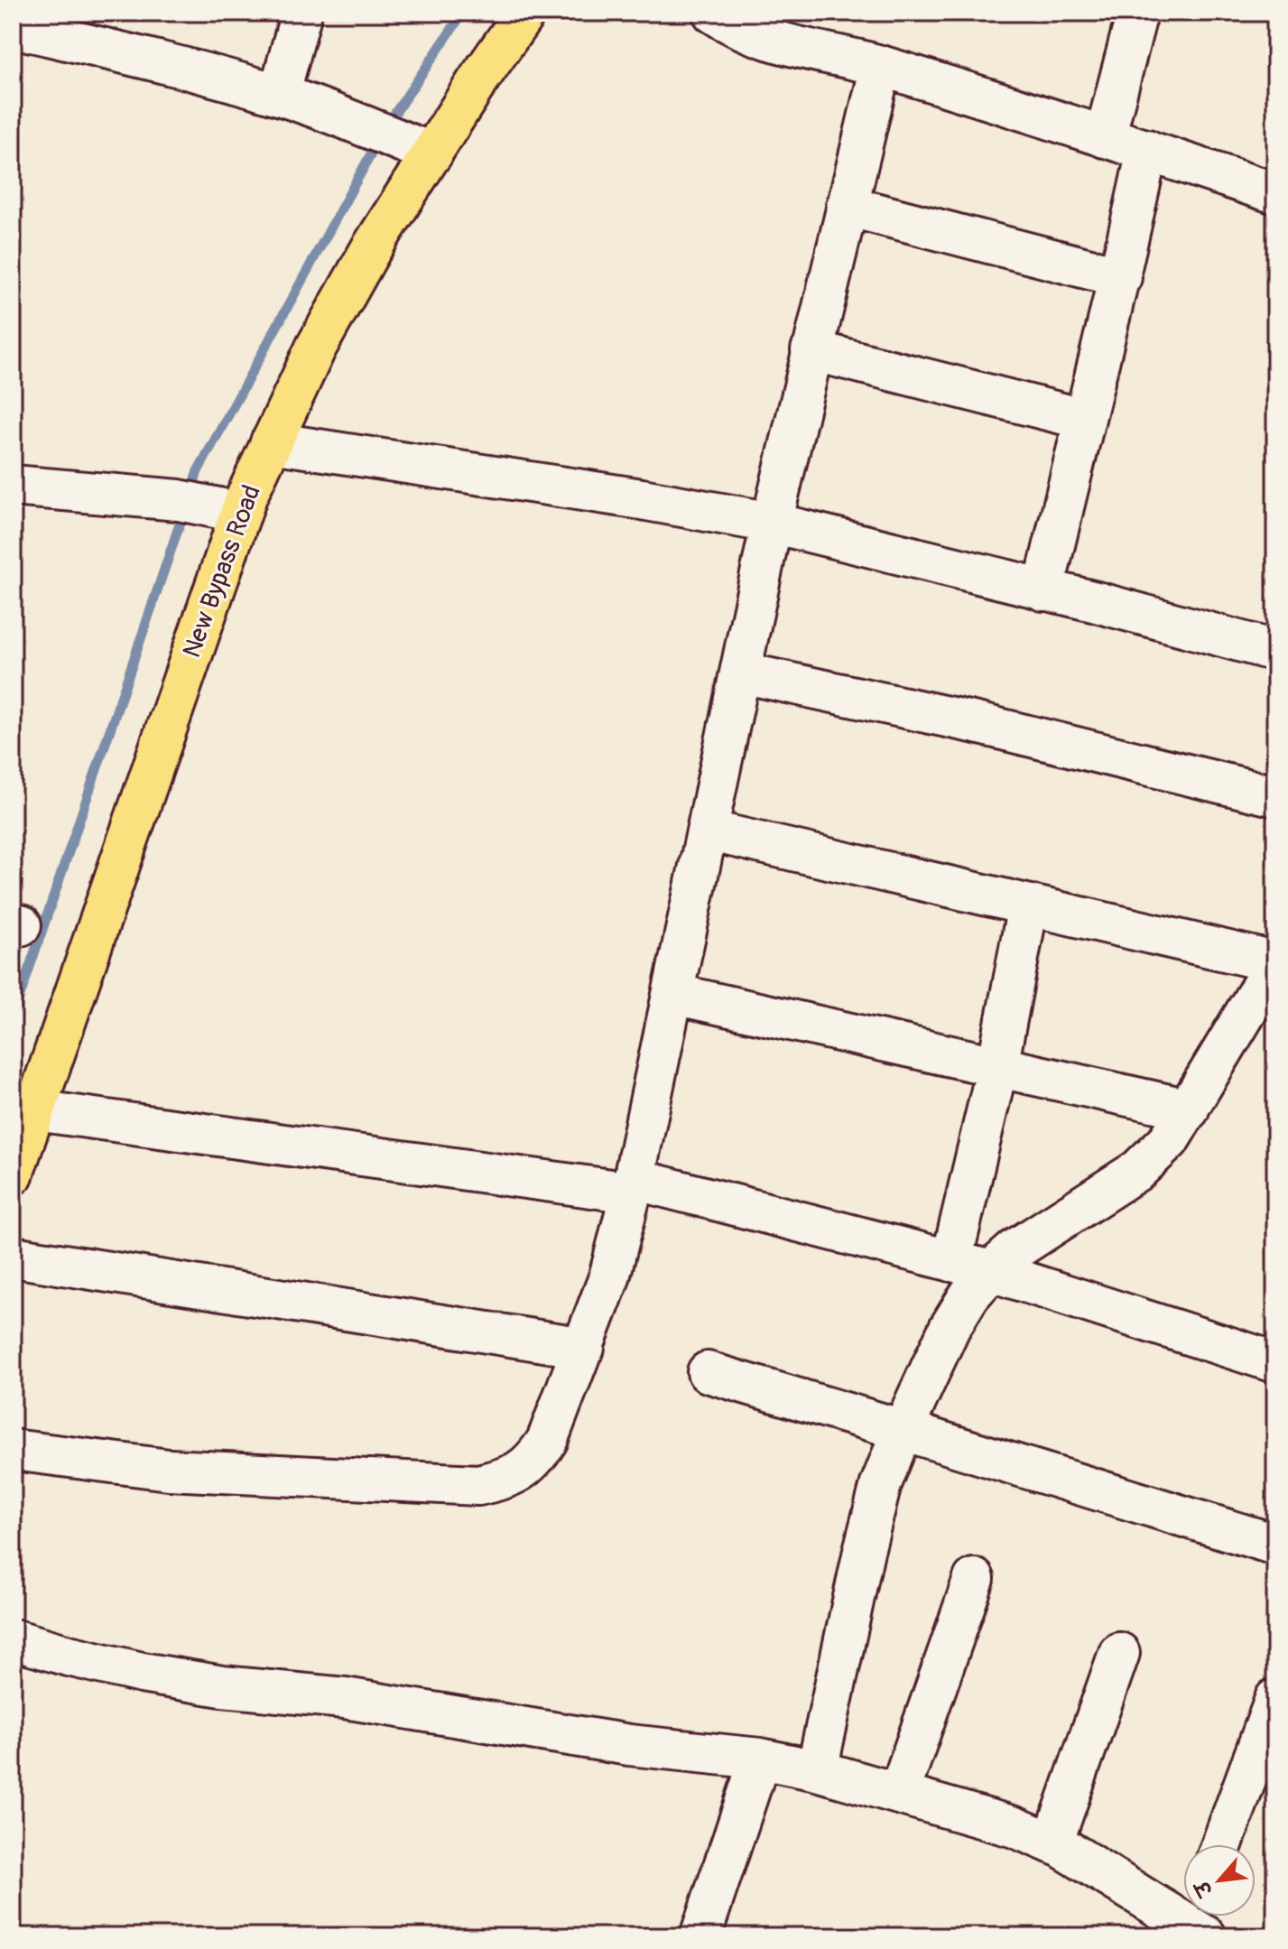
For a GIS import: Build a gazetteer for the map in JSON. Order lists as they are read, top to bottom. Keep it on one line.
{"streets":{"main road":["New Bypass Road"]},"north":"bottom left"}
